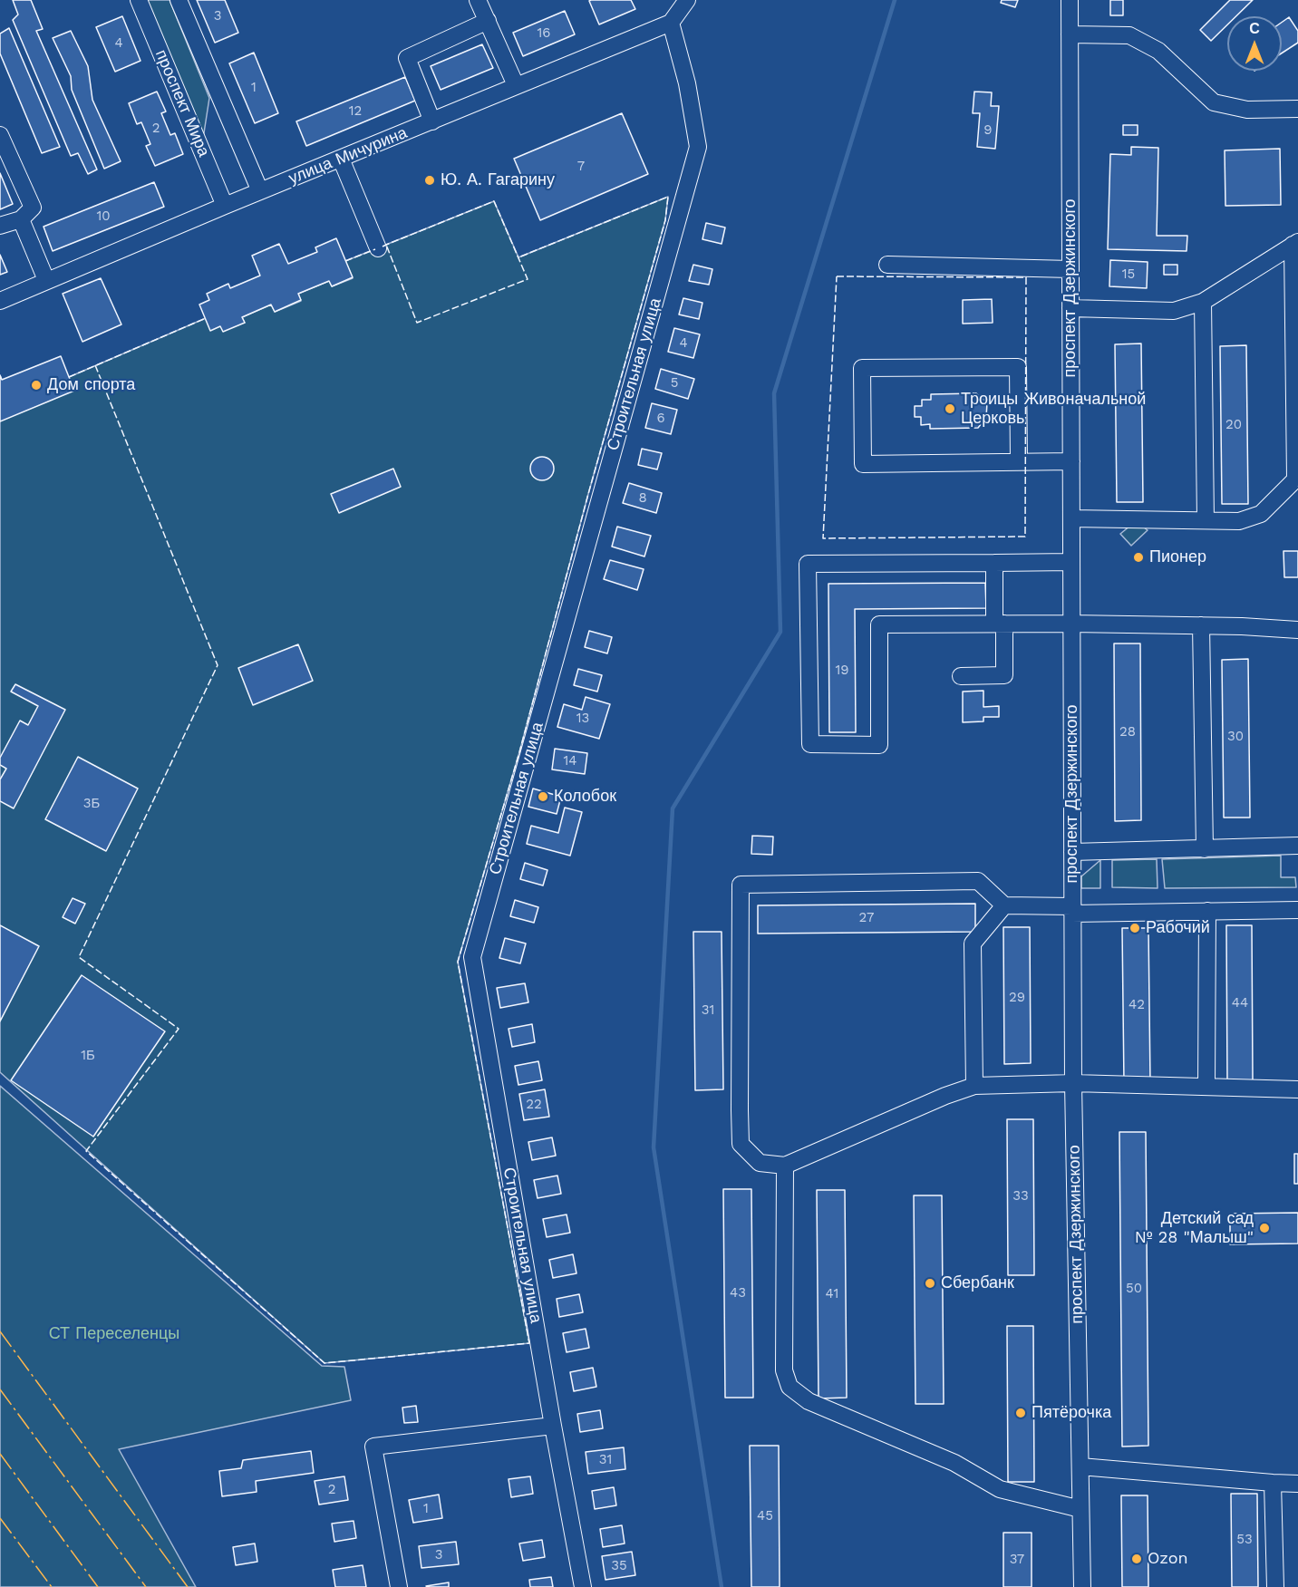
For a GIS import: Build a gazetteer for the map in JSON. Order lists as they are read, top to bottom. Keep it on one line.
{"streets":{"street":["проспект Мира","улица Мичурина","проспект Дзержинского","Строительная улица"]},"crossings":[["проспект Мира","улица Мичурина"],["улица Мичурина","Строительная улица"]],"parks":["СТ Переселенцы"],"places":["Ю. А. Гагарину","Дом спорта","Троицы Живоначальной Церковь","Пионер","Колобок","Рабочий","Детский сад № 28 \"Малыш\"","Сбербанк","Пятёрочка","Ozon"],"house_numbers":["3","16","4","1","12","2","9","7","10","15","4","5","6","20","8","19","13","28","30","14","3Б","27","29","44","42","31","1Б","22","33","50","43","41","31","2","1","45","53","3","37","35"],"north":"top"}
